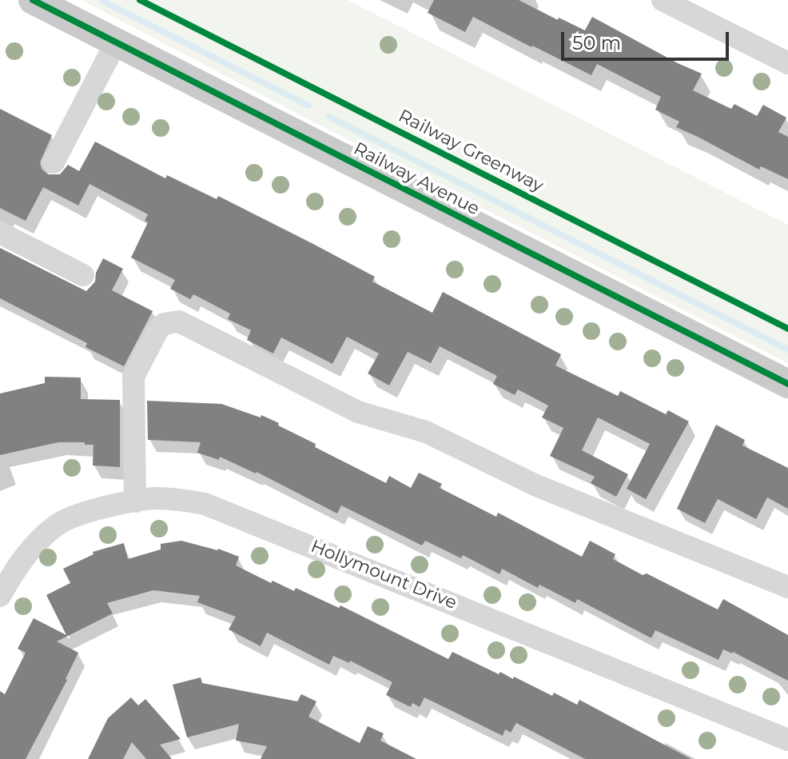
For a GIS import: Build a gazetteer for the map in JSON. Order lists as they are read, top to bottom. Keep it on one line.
{"streets":{"main road":["Railway Avenue"],"street":["Hollymount Drive"],"cycle path":["Railway Greenway"]},"scale_bar":"50 m"}
